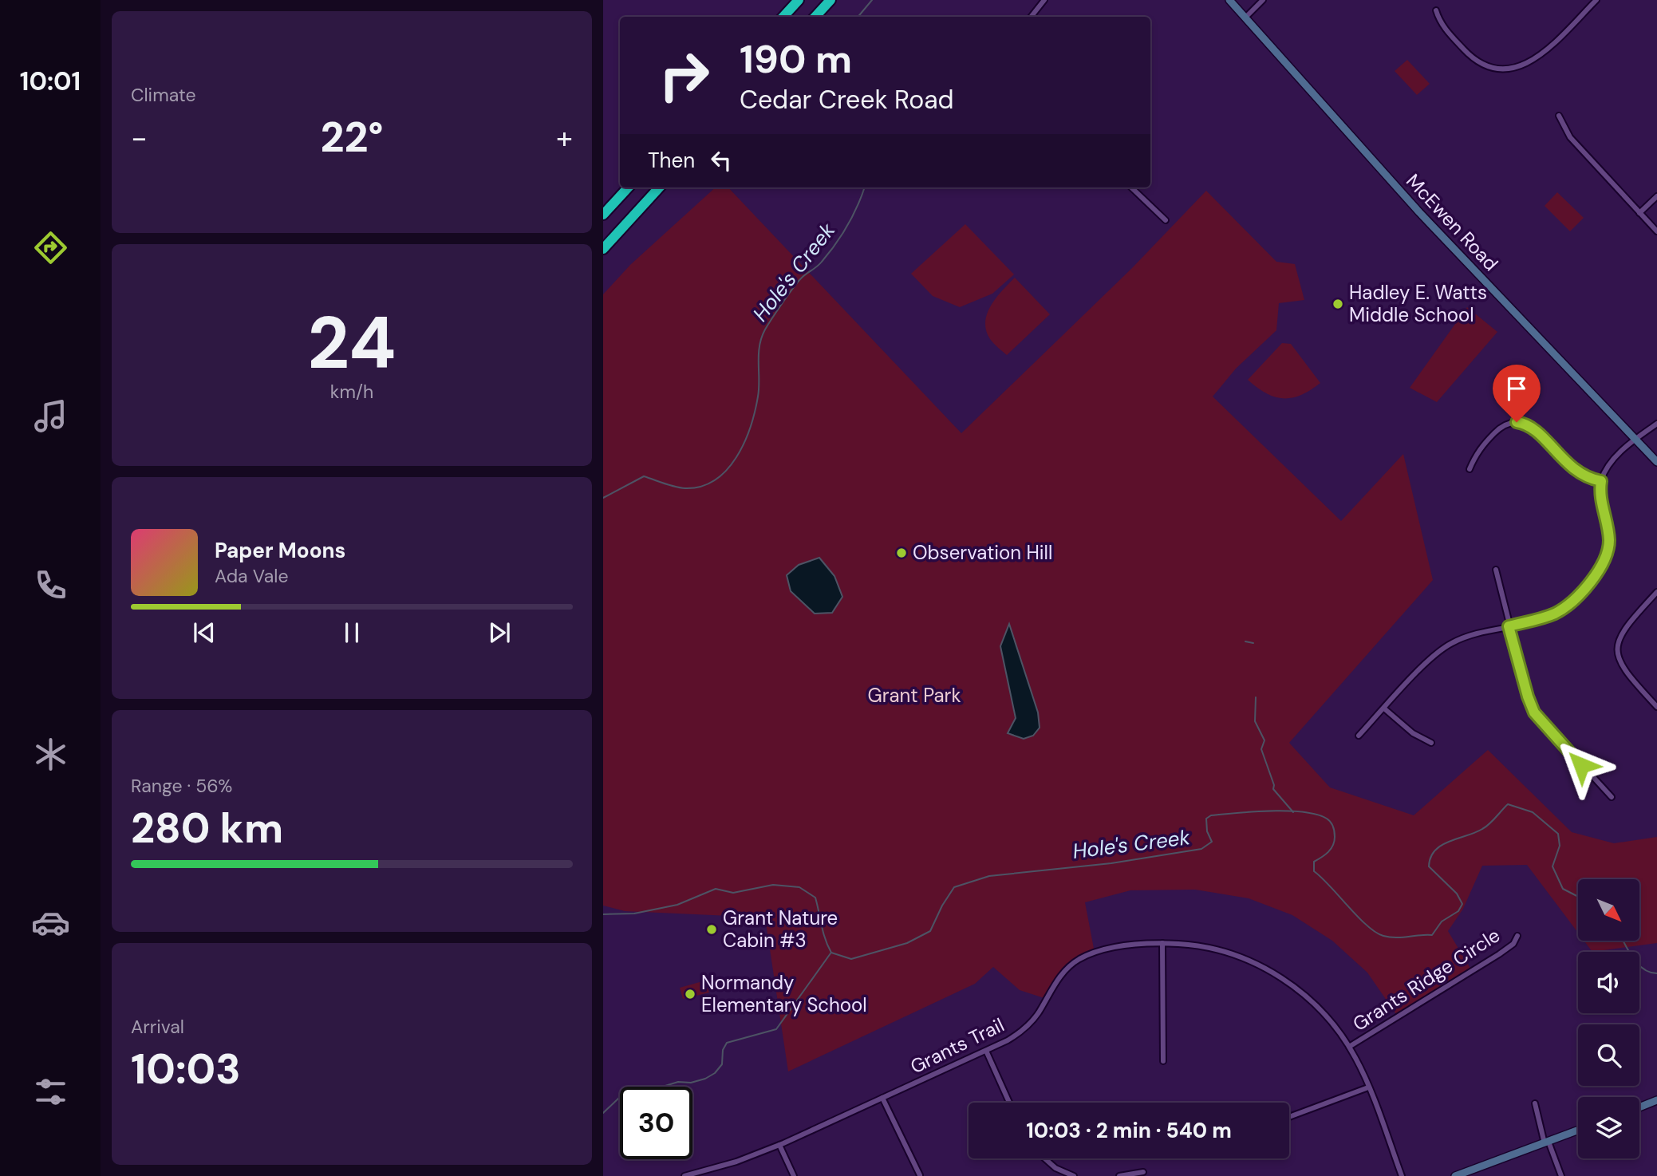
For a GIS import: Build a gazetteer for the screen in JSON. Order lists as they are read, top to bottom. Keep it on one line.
{"streets":{"street":["McEwen Road","Grants Ridge Circle","Grants Trail"]},"crossings":[["Grants Ridge Circle","Grants Trail"]],"water":["Hole's Creek"],"parks":["Grant Park"],"places":["Hadley E. Watts Middle School","Observation Hill","Grant Nature Cabin #3","Normandy Elementary School"],"north":"bottom right","page":{"tabs":"10:01","tile":["Climate",["24","km/h"],["Range · 56%","280 km"],["Arrival","10:03"]],"turn":["190 m","Cedar Creek Road"],"heat":["−","22°","+"],"then":"Then","song":["Paper Moons","Ada Vale"],"limit":"30","trip":"10:03 · 2 min · 540 m"}}
